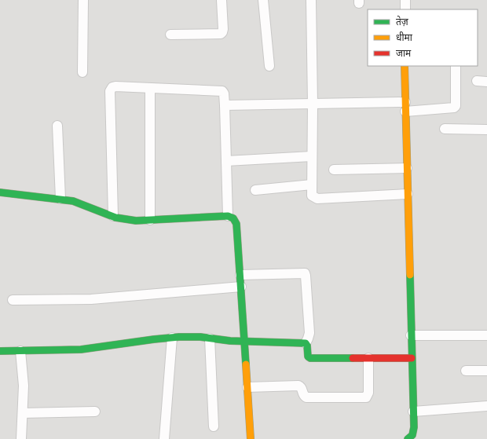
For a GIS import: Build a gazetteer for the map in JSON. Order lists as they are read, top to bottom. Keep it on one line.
{"legend":["तेज़","धीमा","जाम"]}
